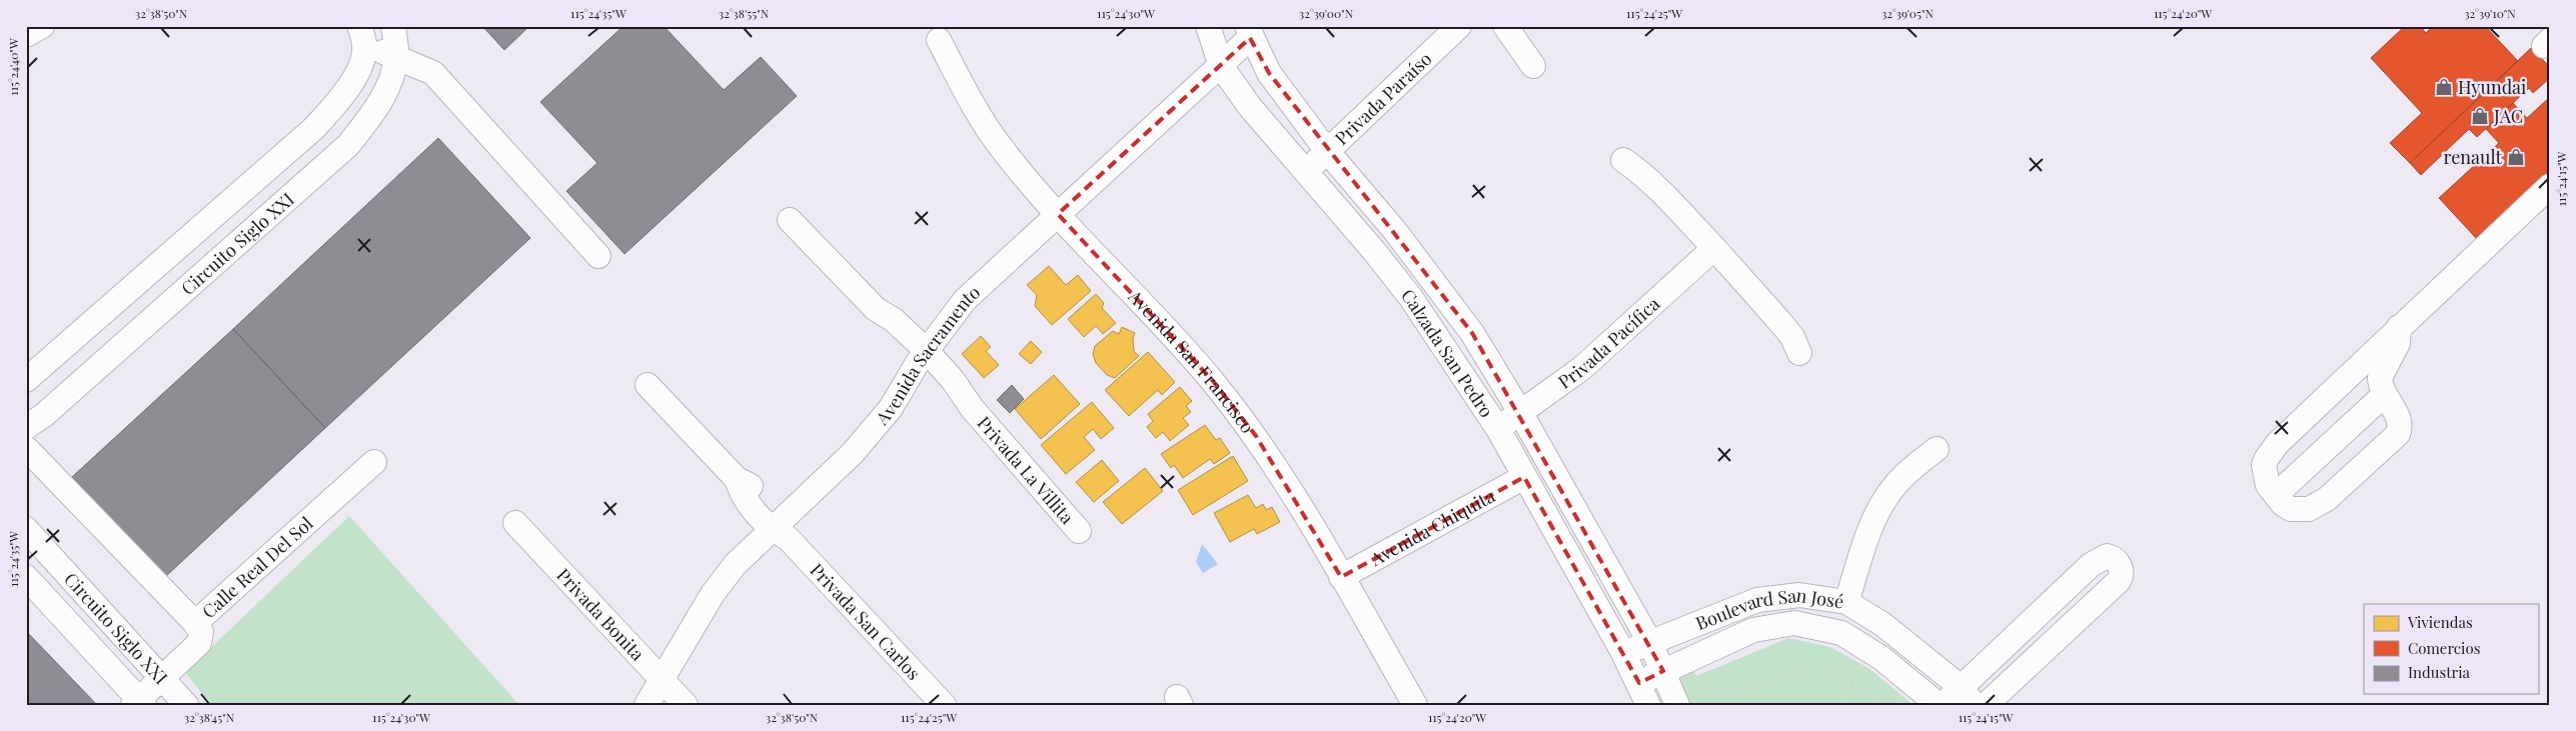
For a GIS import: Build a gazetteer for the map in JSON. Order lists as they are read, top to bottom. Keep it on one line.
{"streets":{"street":["Privada Paraíso","Circuito Siglo XXI","Privada Pacífica","Calzada San Pedro","Avenida Sacramento","Avenida San Francisco","Privada La Villita","Avenida Chiquita","Calle Real Del Sol","Privada Bonita","Boulevard San José","Privada San Carlos"]},"crossings":[["Privada Paraíso","Calzada San Pedro"],["Circuito Siglo XXI","Calle Real Del Sol"],["Privada Pacífica","Calzada San Pedro"],["Calzada San Pedro","Avenida Sacramento"],["Calzada San Pedro","Avenida Chiquita"],["Calzada San Pedro","Boulevard San José"],["Avenida Sacramento","Avenida San Francisco"],["Avenida Sacramento","Privada La Villita"],["Avenida Sacramento","Privada Bonita"],["Avenida Sacramento","Privada San Carlos"],["Avenida San Francisco","Avenida Chiquita"]],"places":{"shop":["Hyundai","JAC","renault"]},"legend":["Viviendas","Comercios","Industria"],"coordinates":["32°38'50\"N","115°24'35\"W","32°38'55\"N","115°24'30\"W","32°39'00\"N","115°24'25\"W","32°39'05\"N","115°24'20\"W","32°39'10\"N","115°24'40\"W","115°24'15\"W","32°38'45\"N"]}
